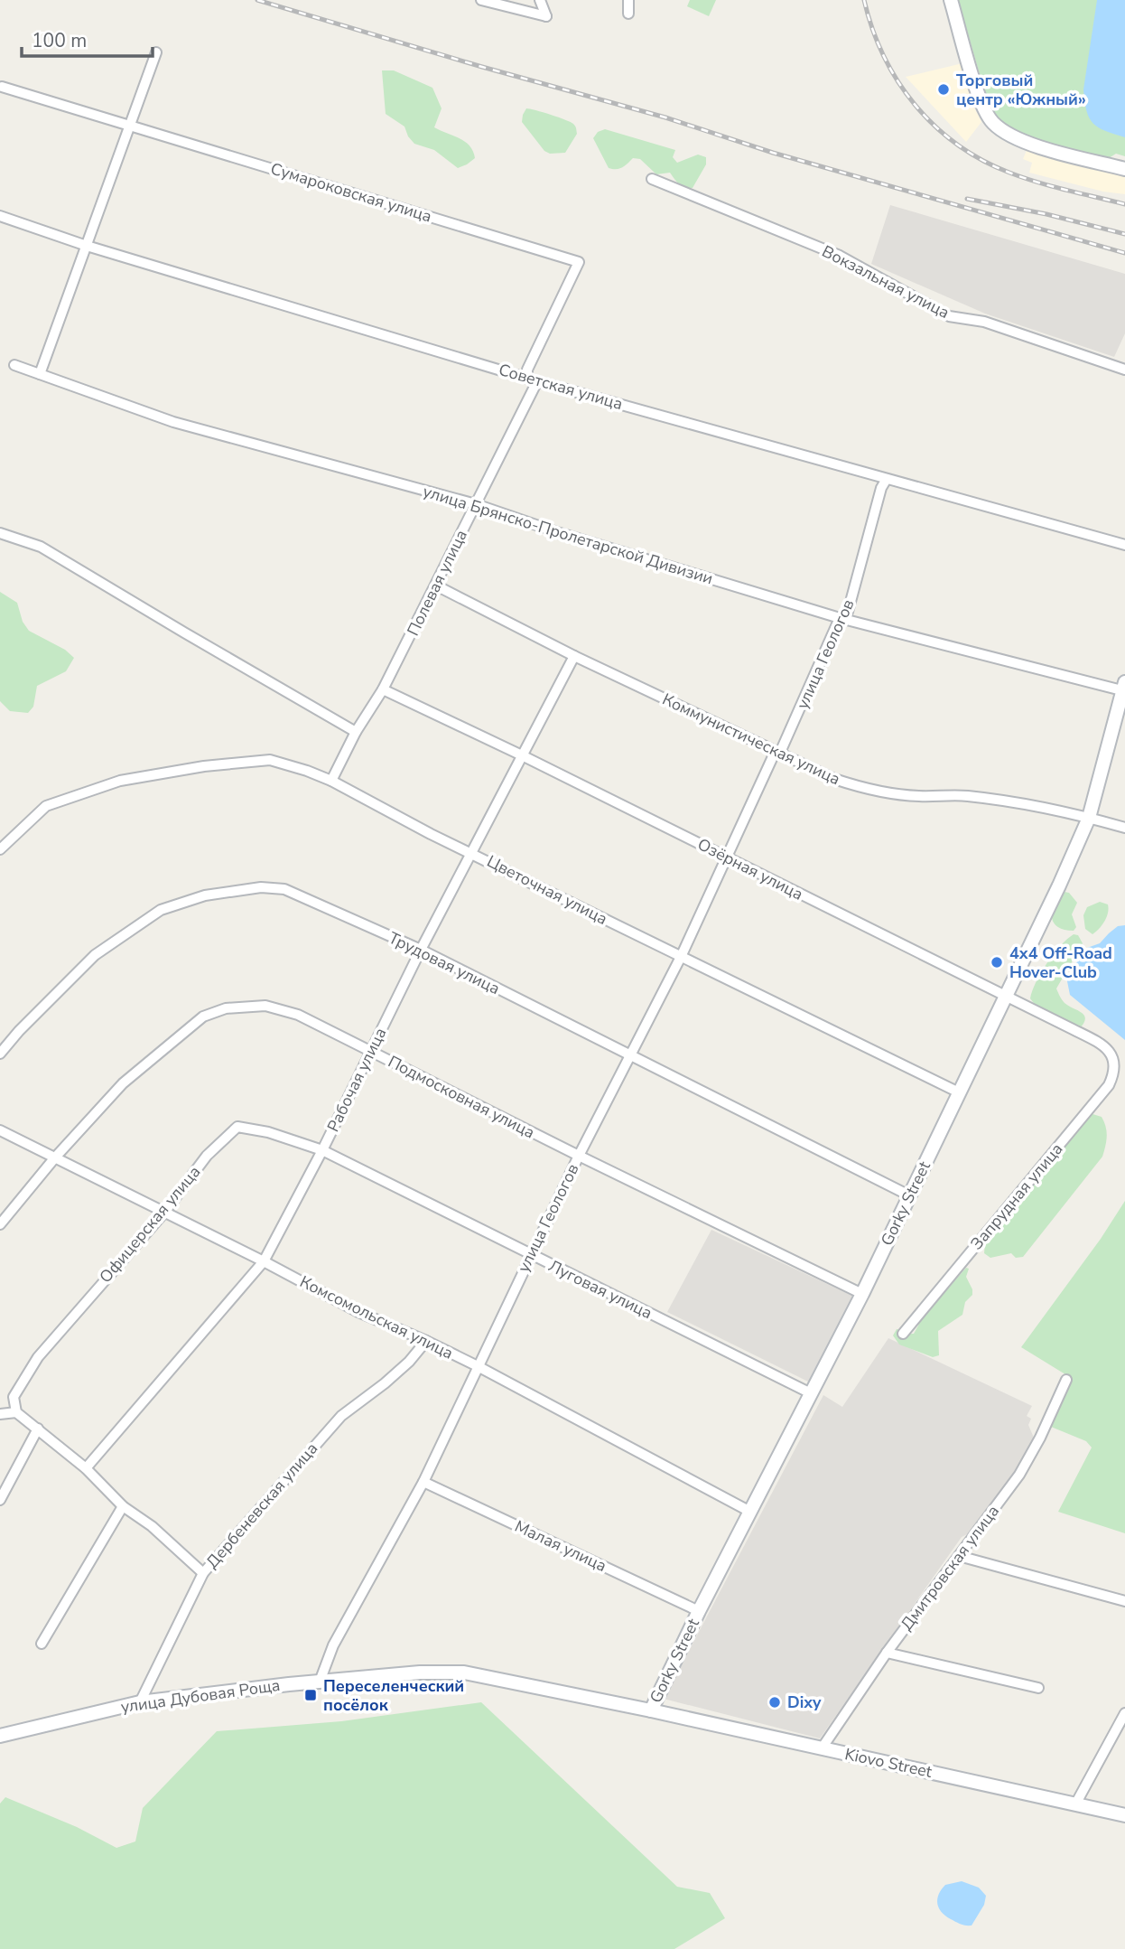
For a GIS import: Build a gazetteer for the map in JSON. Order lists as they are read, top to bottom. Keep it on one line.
{"streets":{"street":["Сумароковская улица","Вокзальная улица","Советская улица","улица Брянско-Пролетарской Дивизии","Полевая улица","улица Геологов","Коммунистическая улица","Озёрная улица","Цветочная улица","Трудовая улица","Рабочая улица","Подмосковная улица","Запрудная улица","Gorky Street","Офицерская улица","Луговая улица","Комсомольская улица","Дербеневская улица","Малая улица","Дмитровская улица","улица Дубовая Роща","Kiovo Street"]},"crossings":[["Сумароковская улица","Советская улица"],["Сумароковская улица","Полевая улица"],["Советская улица","Полевая улица"],["Советская улица","улица Геологов"],["улица Брянско-Пролетарской Дивизии","Полевая улица"],["улица Брянско-Пролетарской Дивизии","улица Геологов"],["улица Брянско-Пролетарской Дивизии","Gorky Street"],["Полевая улица","Коммунистическая улица"],["Полевая улица","Озёрная улица"],["Полевая улица","Цветочная улица"],["улица Геологов","Коммунистическая улица"],["улица Геологов","Озёрная улица"],["улица Геологов","Цветочная улица"],["улица Геологов","Трудовая улица"],["улица Геологов","Подмосковная улица"],["улица Геологов","Луговая улица"],["улица Геологов","Комсомольская улица"],["улица Геологов","Малая улица"],["улица Геологов","улица Дубовая Роща"],["Коммунистическая улица","Рабочая улица"],["Коммунистическая улица","Gorky Street"],["Озёрная улица","Рабочая улица"],["Озёрная улица","Запрудная улица"],["Озёрная улица","Gorky Street"],["Цветочная улица","Рабочая улица"],["Цветочная улица","Gorky Street"],["Трудовая улица","Рабочая улица"],["Трудовая улица","Gorky Street"],["Рабочая улица","Подмосковная улица"],["Рабочая улица","Офицерская улица"],["Рабочая улица","Луговая улица"],["Рабочая улица","Комсомольская улица"],["Подмосковная улица","Gorky Street"],["Подмосковная улица","Комсомольская улица"],["Gorky Street","Луговая улица"],["Gorky Street","Комсомольская улица"],["Gorky Street","Малая улица"],["Gorky Street","улица Дубовая Роща"],["Gorky Street","Kiovo Street"],["Офицерская улица","Луговая улица"],["Офицерская улица","Комсомольская улица"],["Комсомольская улица","Дербеневская улица"],["Дербеневская улица","улица Дубовая Роща"],["Дмитровская улица","Kiovo Street"],["улица Дубовая Роща","Kiovo Street"]],"places":{"other":["Торговый центр «Южный»","4x4 Off-Road Hover-Club","Dixy"],"transit":["Переселенческий посёлок"]},"scale_bar":"100 m"}
